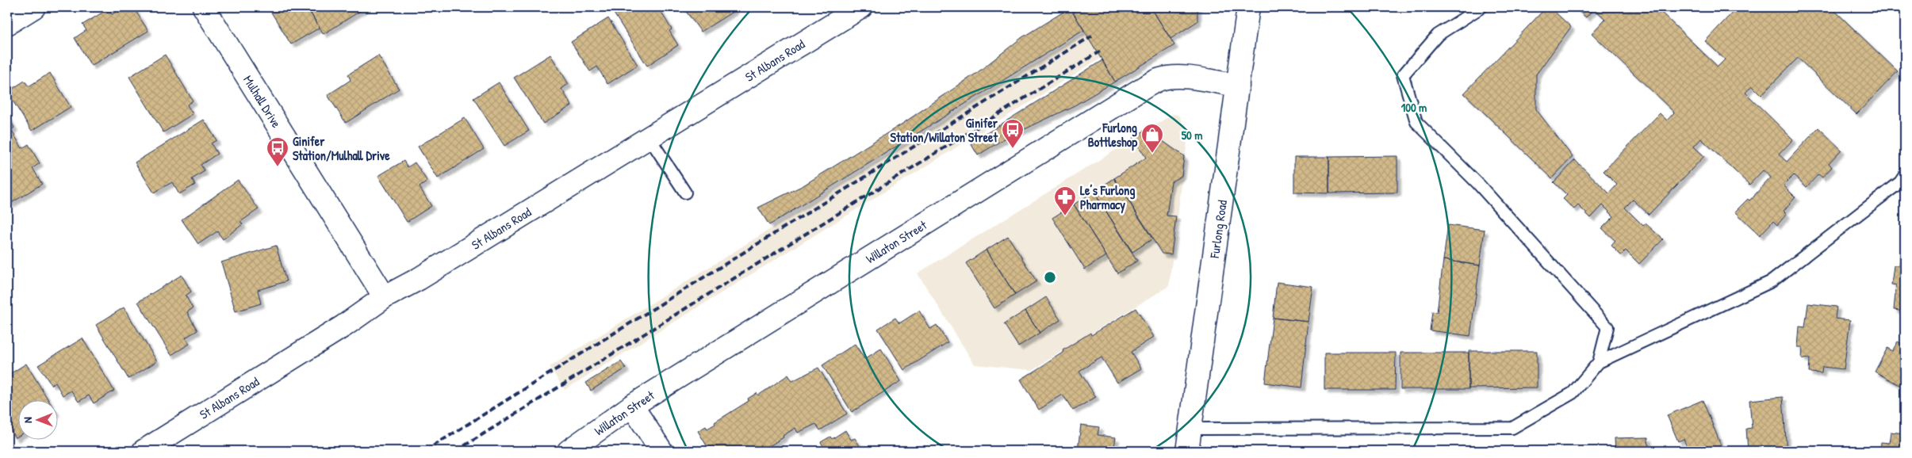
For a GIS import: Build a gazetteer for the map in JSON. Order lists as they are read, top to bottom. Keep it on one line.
{"streets":{"main road":["St Albans Road","Mulhall Drive","Furlong Road","Willaton Street"]},"crossings":[["St Albans Road","Mulhall Drive"],["Furlong Road","Willaton Street"]],"places":{"bus stop":["Ginifer Station/Willaton Street","Ginifer Station/Mulhall Drive"],"shop":["Furlong Bottleshop"],"pharmacy":["Le’s Furlong Pharmacy"]},"north":"left","rings":["100 m","50 m"]}
